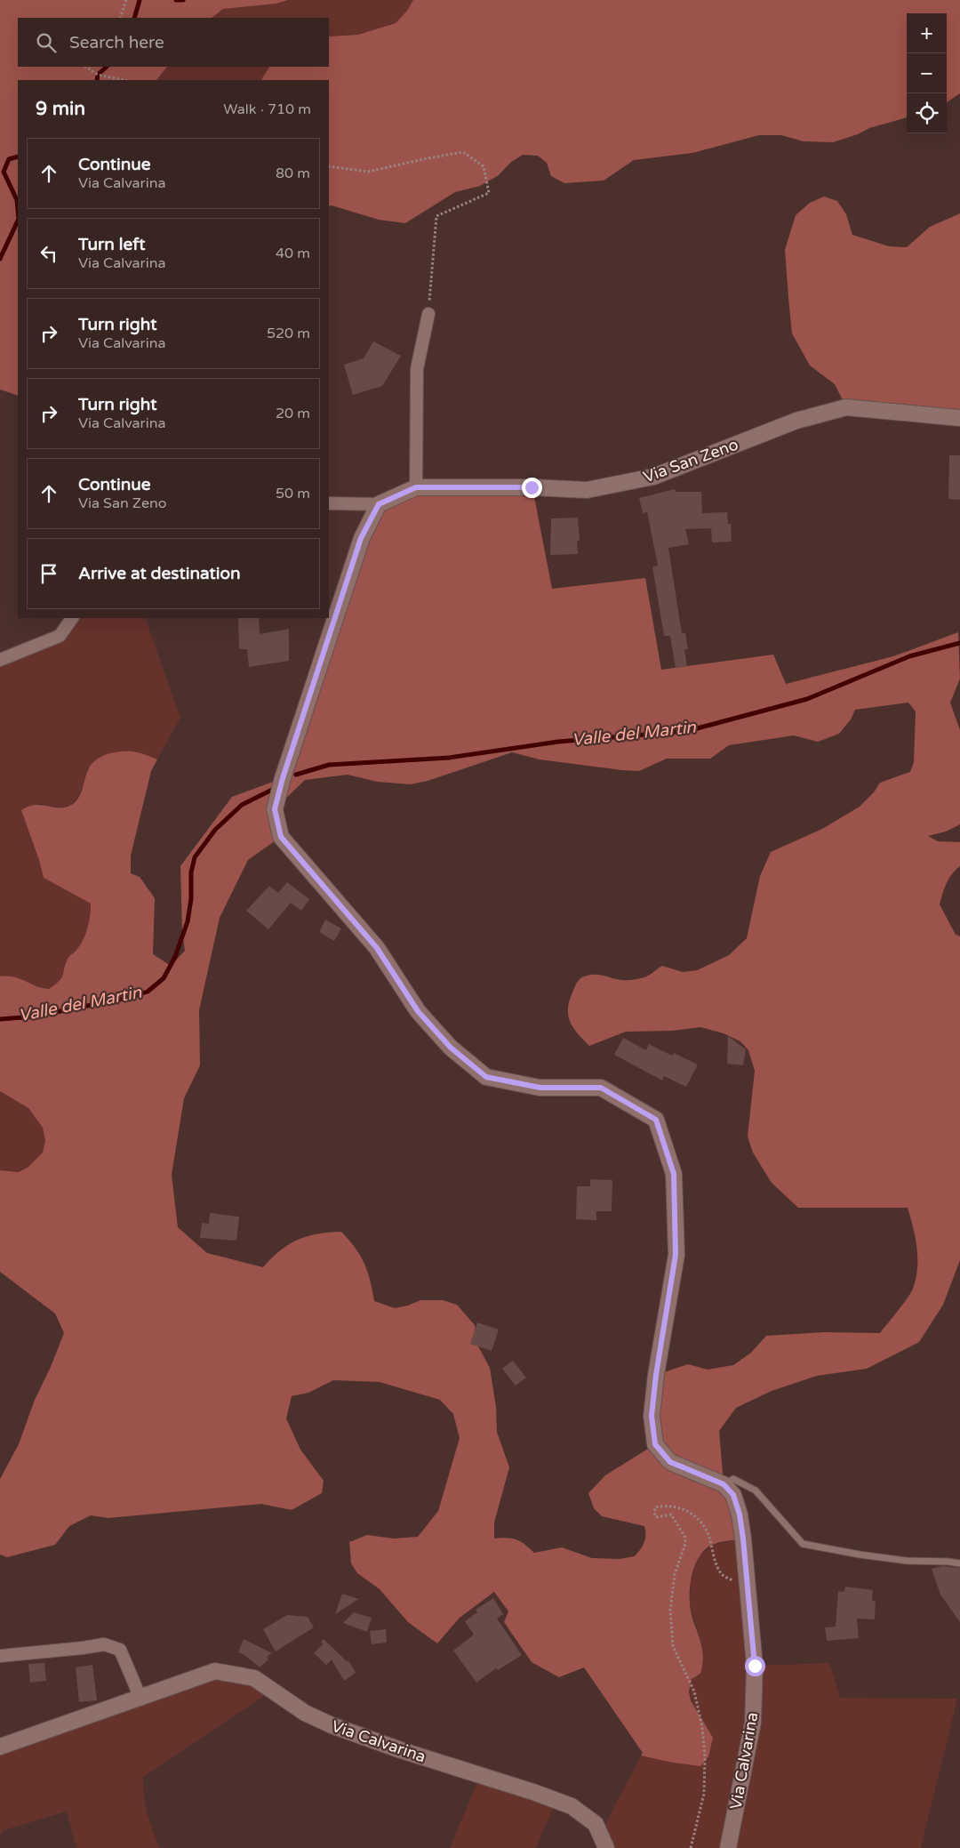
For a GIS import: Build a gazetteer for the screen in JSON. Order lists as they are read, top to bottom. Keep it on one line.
{"streets":{"street":["Via San Zeno","Via Calvarina"]},"water":["Valle del Martin"],"page":{"map_buttons":["+","−"],"search":"Search here","heading":["9 min","Walk · 710 m"],"list":[["Continue","Via Calvarina","80 m"],["Turn left","Via Calvarina","40 m"],["Turn right","Via Calvarina","520 m"],["Turn right","Via Calvarina","20 m"],["Continue","Via San Zeno","50 m"],"Arrive at destination"]}}
